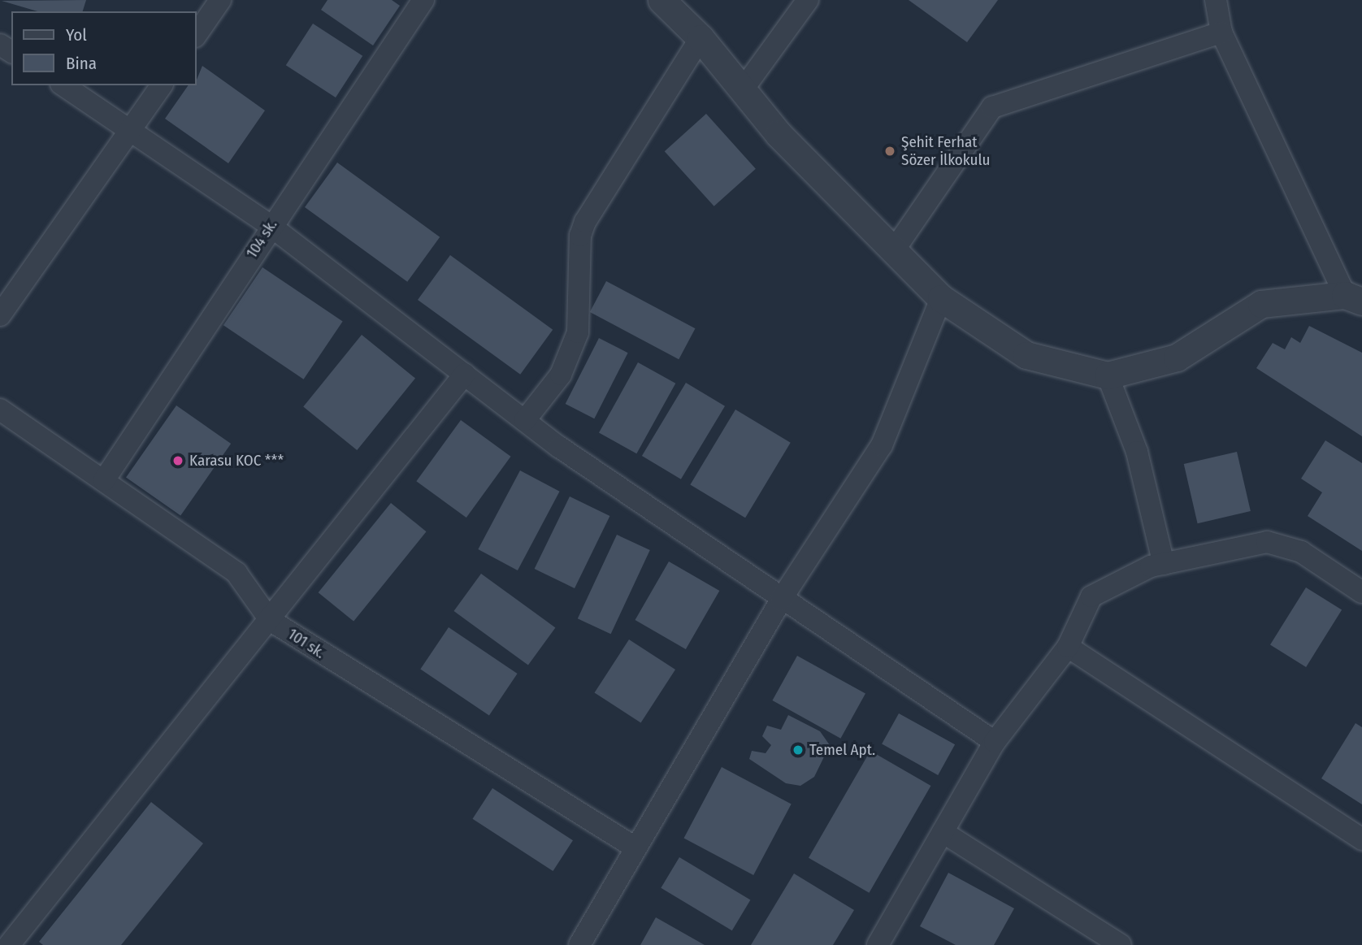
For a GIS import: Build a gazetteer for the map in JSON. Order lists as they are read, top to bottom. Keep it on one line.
{"streets":{"street":["104 sk.","101 sk."]},"crossings":[["104 sk.","101 sk."]],"places":["Şehit Ferhat Sözer İlkokulu","Karasu KOC ***","Temel Apt."],"legend":["Yol","Bina"]}
